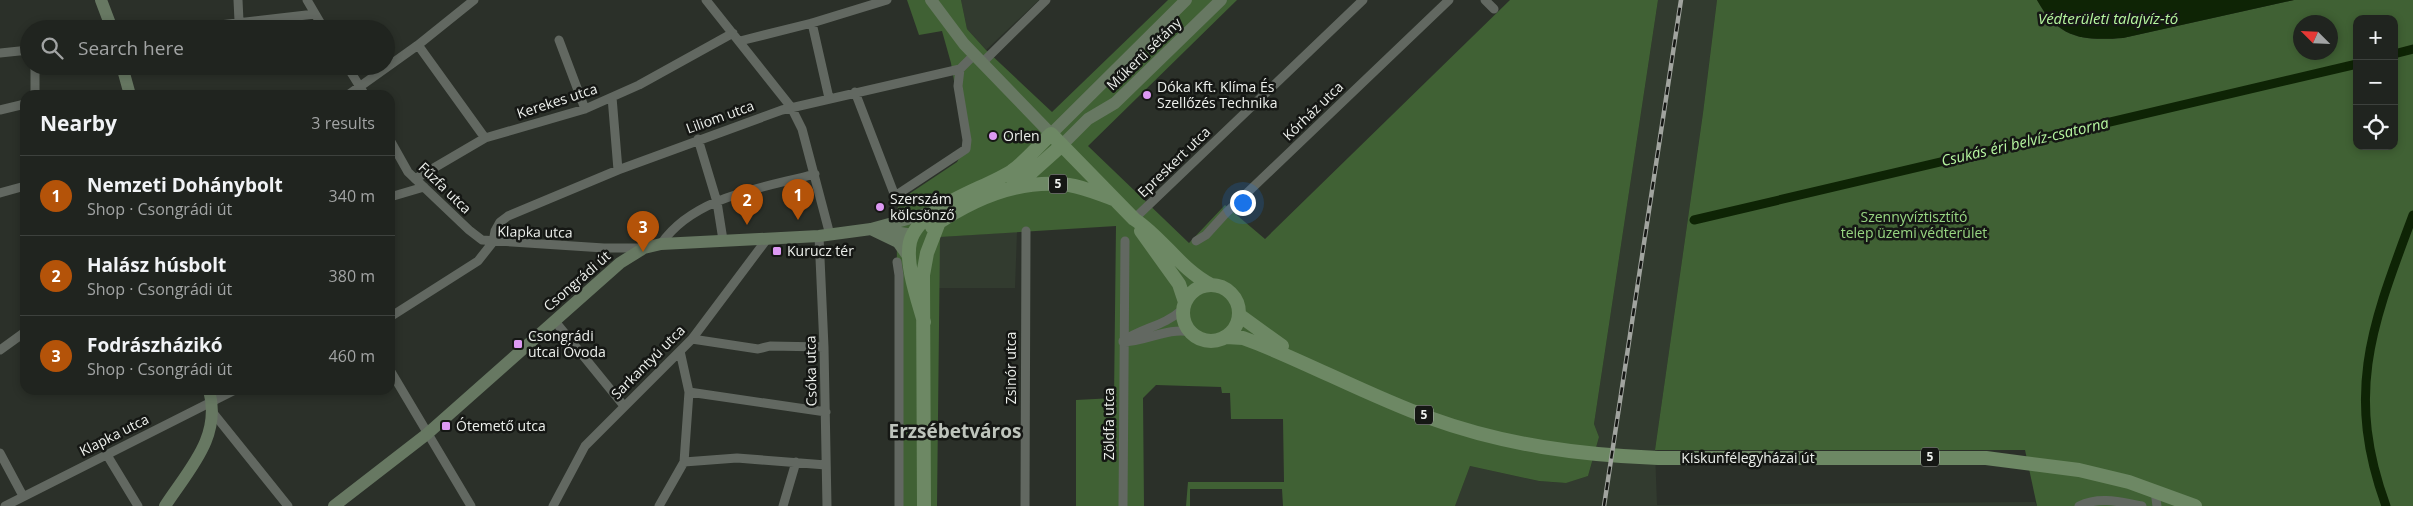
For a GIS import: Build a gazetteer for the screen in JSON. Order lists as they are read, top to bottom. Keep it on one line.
{"streets":{"main road":["5","Kiskunfélegyházai út"],"street":["Műkerti sétány","Kerekes utca","Kórház utca","Liliom utca","Epreskert utca","Fűzfa utca","Klapka utca","Csongrádi út","Sarkantyú utca","Zsinór utca","Csóka utca","Zöldfa utca"]},"crossings":[["Műkerti sétány","5"],["Kerekes utca","Fűzfa utca"],["Kerekes utca","Csóka utca"],["Liliom utca","Fűzfa utca"],["Liliom utca","Klapka utca"],["Liliom utca","Csóka utca"],["Epreskert utca","5"],["5","Csongrádi út"],["5","Kiskunfélegyházai út"],["Fűzfa utca","Klapka utca"],["Klapka utca","Csongrádi út"],["Csongrádi út","Sarkantyú utca"],["Csongrádi út","Csóka utca"]],"districts":["Erzsébetváros"],"water":["Védterületi talajvíz-tó","Csukás éri belvíz-csatorna"],"parks":["Szennyvíztisztító telep üzemi védterület"],"places":{"other":["Dóka Kft. Klíma És Szellőzés Technika","Orlen","Szerszám kölcsönző"],"transit":["Kurucz tér","Csongrádi utcai Óvoda","Ótemető utca"]},"north":"top left","page":{"map_buttons":["+","−"],"search":"Search here","heading":["Nearby","3 results"],"list":[{"mark":"1","name":"Nemzeti Dohánybolt","note":"Shop · Csongrádi út","value":"340 m"},{"mark":"2","name":"Halász húsbolt","note":"Shop · Csongrádi út","value":"380 m"},{"mark":"3","name":"Fodrászházikó","note":"Shop · Csongrádi út","value":"460 m"}],"pins":["1","2","3"]}}
